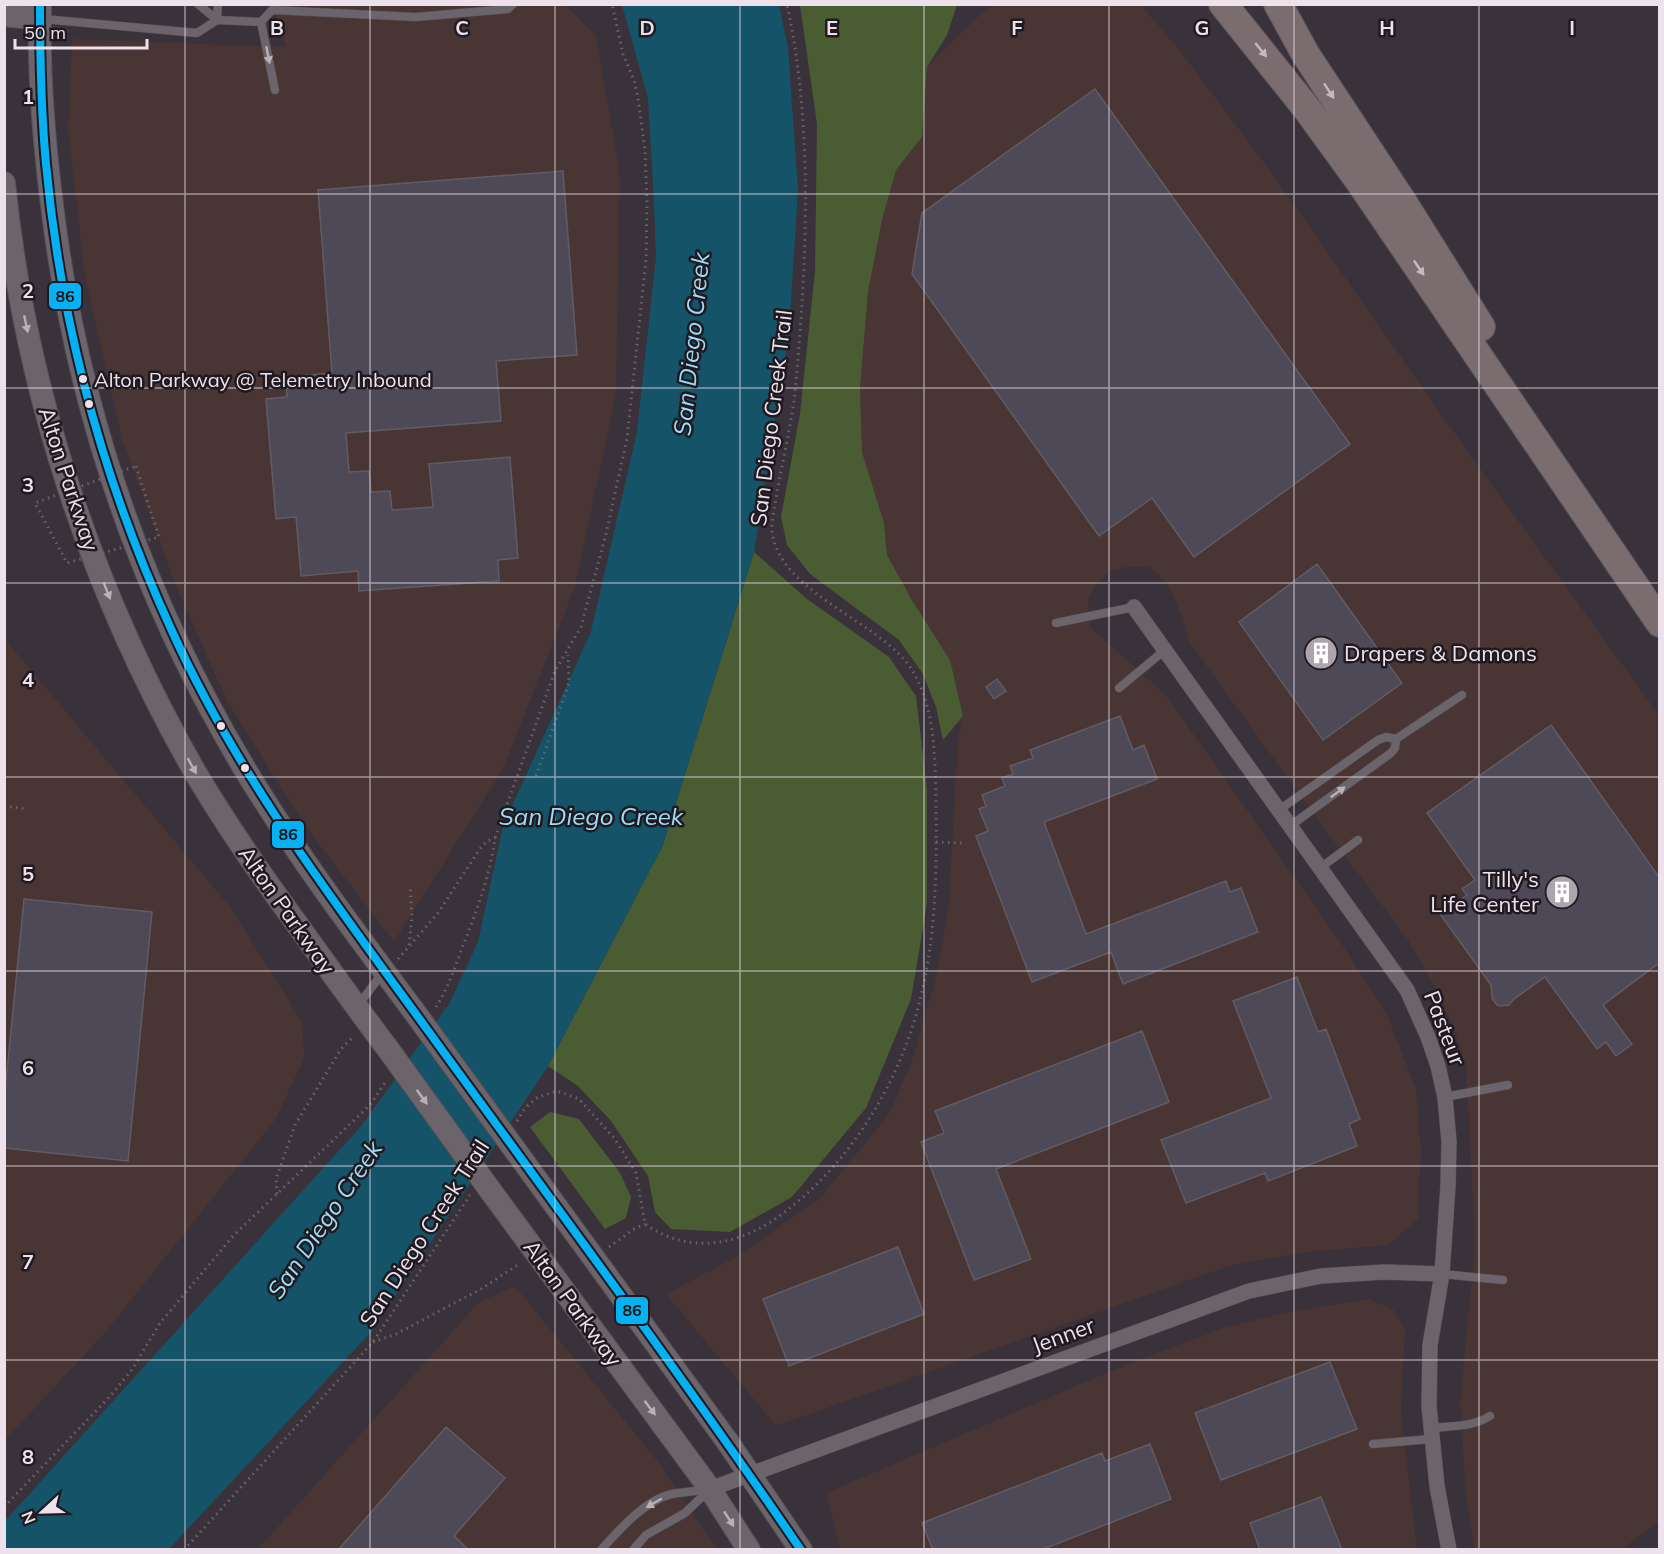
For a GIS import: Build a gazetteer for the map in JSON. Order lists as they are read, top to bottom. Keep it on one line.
{"streets":{"main road":["Alton Parkway"],"street":["Pasteur","Jenner"],"path":["San Diego Creek Trail"]},"crossings":[["San Diego Creek Trail","Alton Parkway"],["Alton Parkway","Jenner"],["Pasteur","Jenner"]],"water":["San Diego Creek"],"places":{"other":["Alton Parkway @ Telemetry Inbound"],"building":["Drapers & Damons","Tilly's Life Center"]},"lines":["transit line 86"],"scale_bar":"50 m","north":"left","grid":{"columns":["B","C","D","E","F","G","H","I"],"rows":["1","2","3","4","5","6","7","8"]}}
